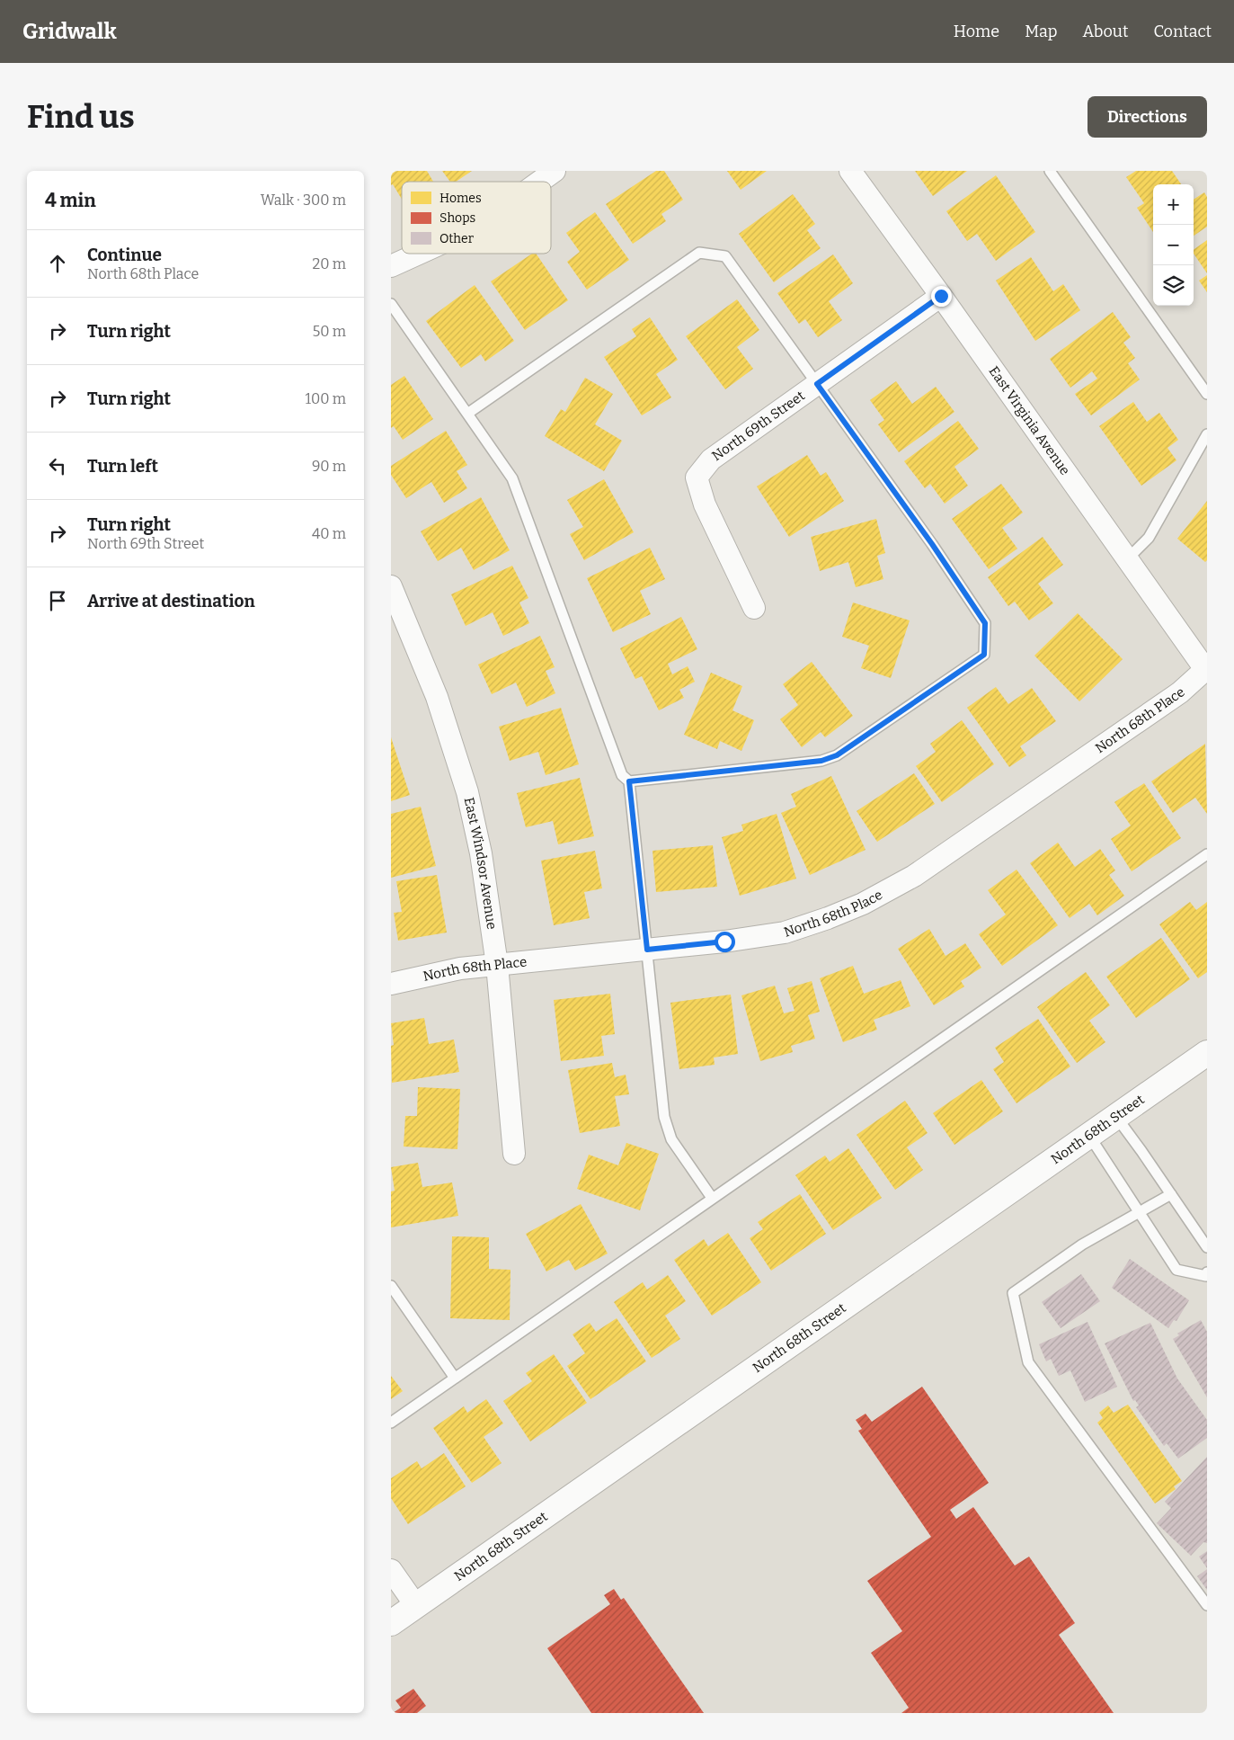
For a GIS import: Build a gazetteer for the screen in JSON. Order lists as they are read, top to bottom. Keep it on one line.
{"streets":{"street":["East Virginia Avenue","North 69th Street","North 68th Place","East Windsor Avenue","North 68th Street"]},"crossings":[["East Virginia Avenue","North 69th Street"],["East Virginia Avenue","North 68th Place"],["North 68th Place","East Windsor Avenue"]],"legend":["Homes","Shops","Other"],"page":{"header":"Gridwalk","nav":["Home","Map","About","Contact"],"buttons":"Directions","title":"Find us","heading":["4 min","Walk · 300 m"],"map_buttons":["+","−"],"list":[["Continue","North 68th Place","20 m"],["Turn right","50 m"],["Turn right","100 m"],["Turn left","90 m"],["Turn right","North 69th Street","40 m"],"Arrive at destination"]}}
